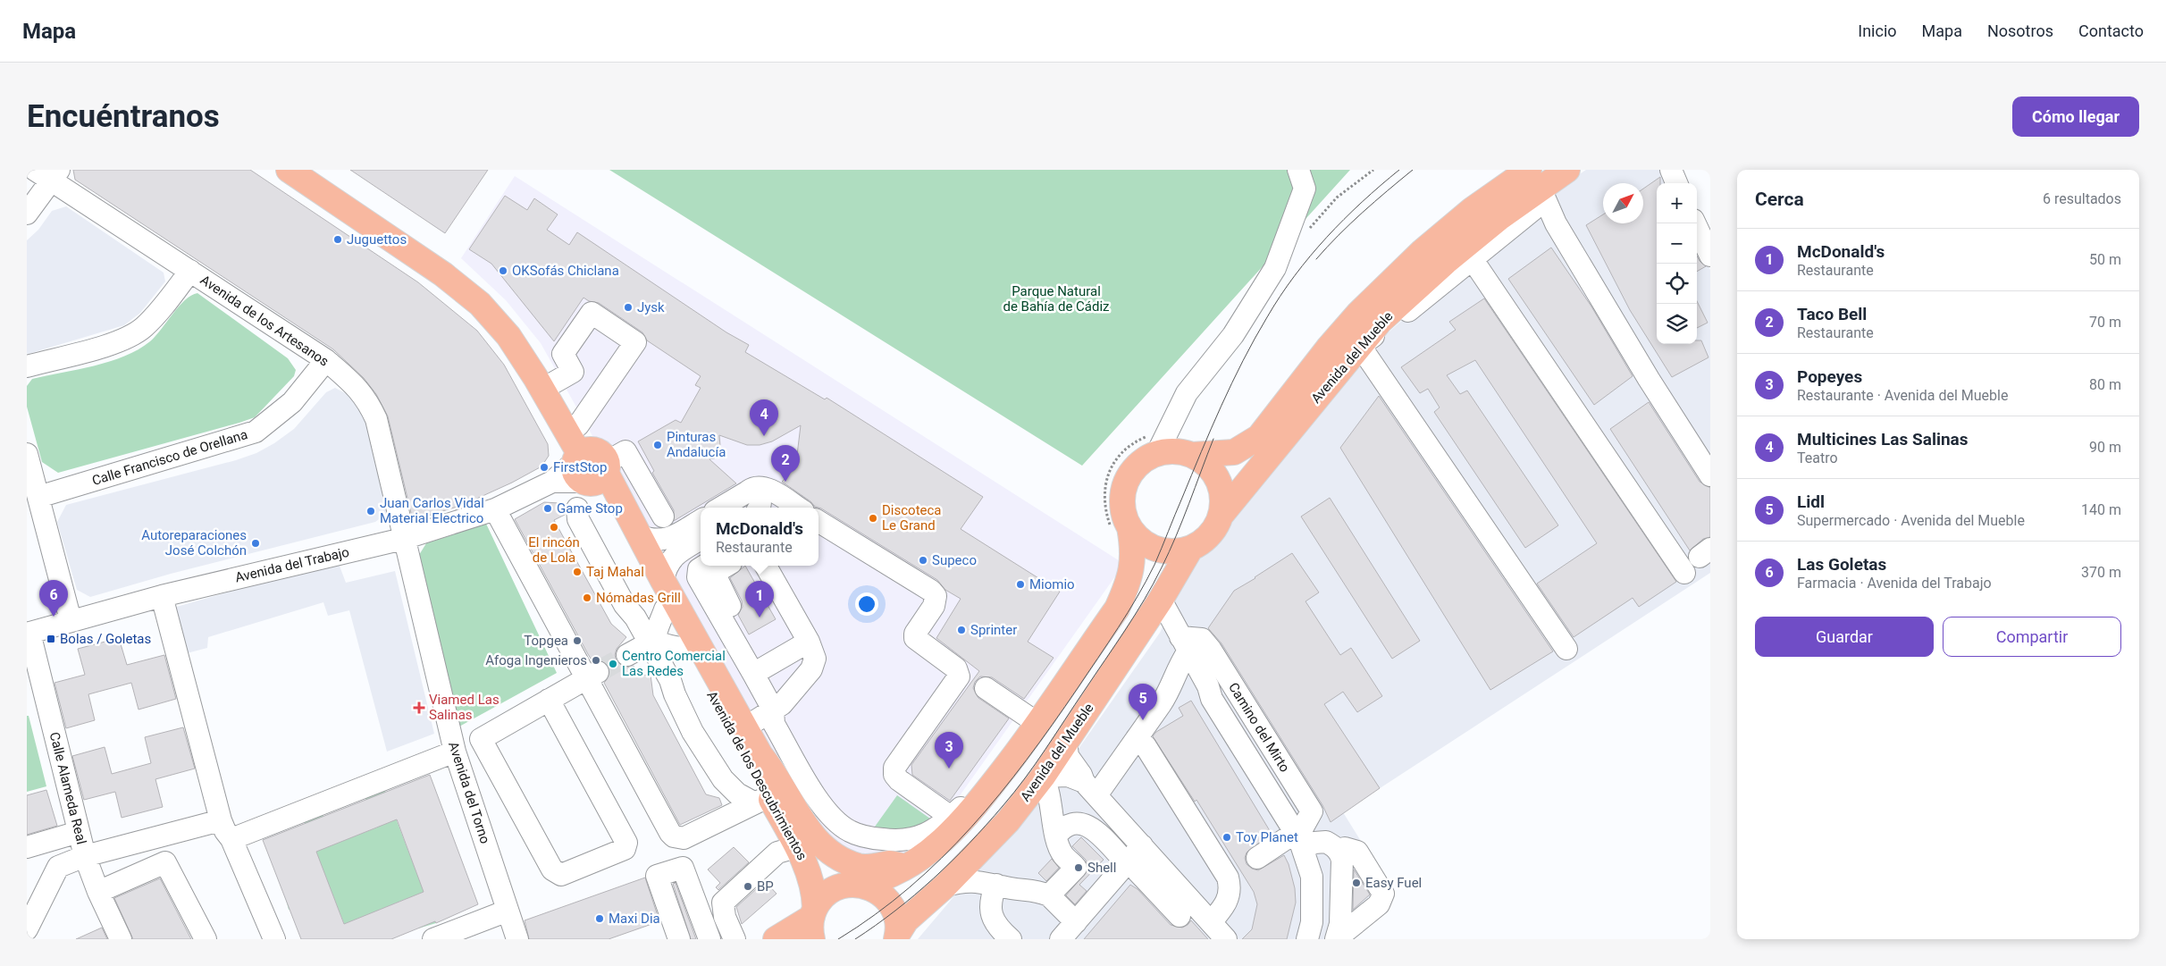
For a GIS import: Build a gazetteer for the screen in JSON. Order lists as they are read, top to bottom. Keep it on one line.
{"streets":{"main road":["Avenida del Mueble","Avenida de los Descubrimientos"],"street":["Avenida de los Artesanos","Calle Francisco de Orellana","Avenida del Trabajo","Calle Alameda Real","Avenida del Torno"]},"crossings":[["Avenida de los Artesanos","Calle Francisco de Orellana"],["Avenida de los Artesanos","Avenida del Trabajo"],["Avenida de los Artesanos","Avenida del Torno"],["Avenida del Mueble","Avenida de los Descubrimientos"],["Avenida del Trabajo","Avenida de los Descubrimientos"],["Avenida del Trabajo","Calle Alameda Real"],["Avenida del Trabajo","Avenida del Torno"]],"parks":["Parque Natural de Bahía de Cádiz"],"places":{"other":["Juguettos","OKSofás Chiclana","Jysk","Pinturas Andalucía","FirstStop","Game Stop","Juan Carlos Vidal Material Electrico","Discoteca Le Grand","El rincón de Lola","Autoreparaciones José Colchón","Supeco","Taj Mahal","Miomio","Nómadas Grill","Sprinter","Topgea","Afoga Ingenieros","Centro Comercial Las Redes","Toy Planet","Shell","Easy Fuel","BP","Maxi Dia"],"transit":["Bolas / Goletas"],"health":["Viamed Las Salinas"]},"north":"top right","page":{"header":"Mapa","nav":["Inicio","Mapa","Nosotros","Contacto"],"buttons":["Cómo llegar",["Guardar","Compartir"]],"title":"Encuéntranos","heading":["Cerca","6 resultados"],"map_buttons":["+","−"],"list":[{"mark":"1","name":"McDonald's","note":"Restaurante","value":"50 m"},{"mark":"2","name":"Taco Bell","note":"Restaurante","value":"70 m"},{"mark":"3","name":"Popeyes","note":"Restaurante · Avenida del Mueble","value":"80 m"},{"mark":"4","name":"Multicines Las Salinas","note":"Teatro","value":"90 m"},{"mark":"5","name":"Lidl","note":"Supermercado · Avenida del Mueble","value":"140 m"},{"mark":"6","name":"Las Goletas","note":"Farmacia · Avenida del Trabajo","value":"370 m"}],"pins":["4","2","6","1","5","3"],"popup":["McDonald's","Restaurante"]}}
